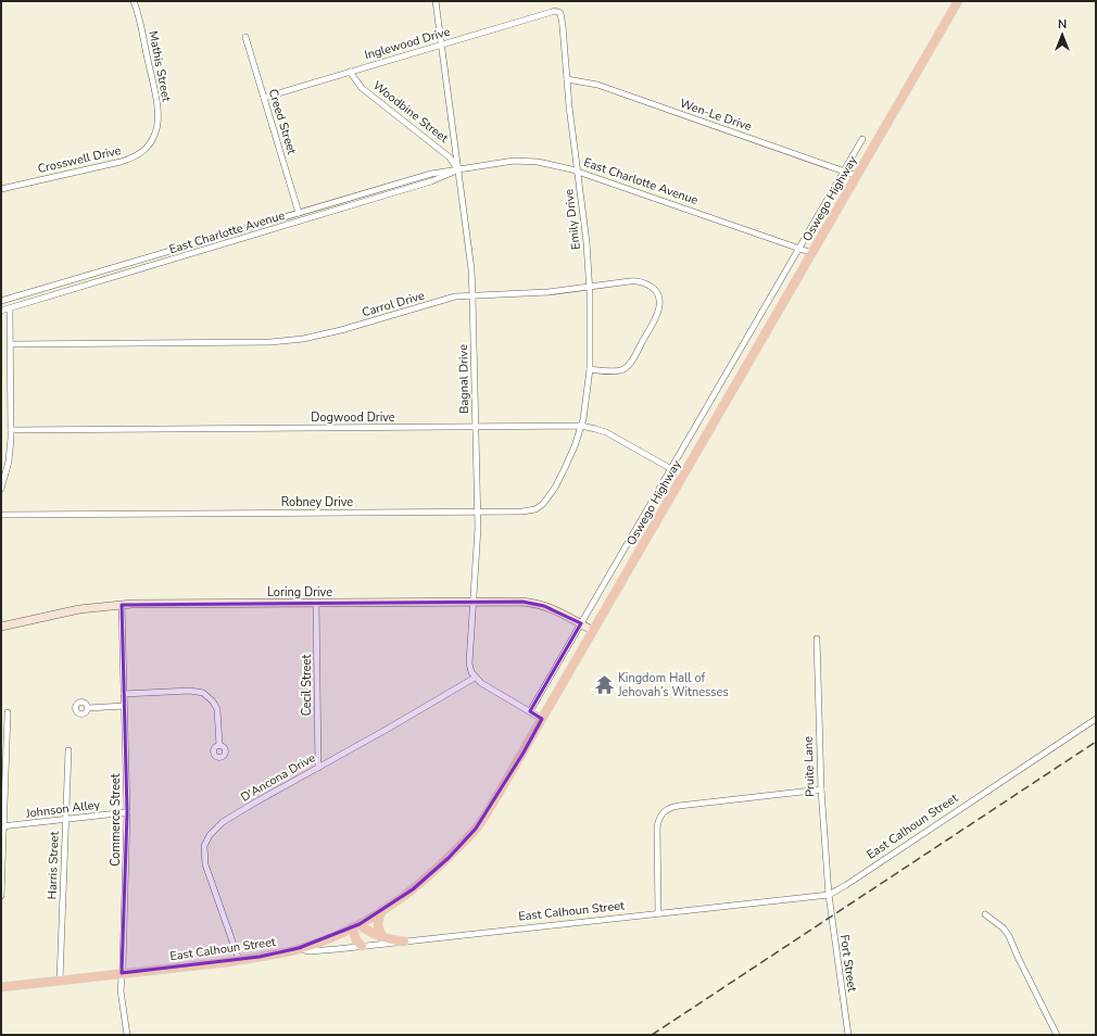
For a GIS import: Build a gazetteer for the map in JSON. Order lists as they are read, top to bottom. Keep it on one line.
{"streets":{"main road":["Oswego Highway","East Calhoun Street"],"street":["Inglewood Drive","Mathis Street","Woodbine Street","Wen-Le Drive","Creed Street","Crosswell Drive","East Charlotte Avenue","Emily Drive","Carrol Drive","Bagnal Drive","Dogwood Drive","Robney Drive","Loring Drive","Cecil Street","Pruite Lane","D'Ancona Drive","Johnson Alley","Commerce Street","Harris Street","Fort Street"]},"crossings":[["Inglewood Drive","Woodbine Street"],["Inglewood Drive","Creed Street"],["Inglewood Drive","Emily Drive"],["Inglewood Drive","Bagnal Drive"],["Mathis Street","Crosswell Drive"],["Woodbine Street","East Charlotte Avenue"],["Woodbine Street","Bagnal Drive"],["Wen-Le Drive","Oswego Highway"],["Wen-Le Drive","Emily Drive"],["Creed Street","East Charlotte Avenue"],["East Charlotte Avenue","Oswego Highway"],["East Charlotte Avenue","Emily Drive"],["East Charlotte Avenue","Bagnal Drive"],["Oswego Highway","Dogwood Drive"],["Oswego Highway","Loring Drive"],["Oswego Highway","East Calhoun Street"],["Emily Drive","Carrol Drive"],["Emily Drive","Dogwood Drive"],["Emily Drive","Robney Drive"],["Carrol Drive","Bagnal Drive"],["Bagnal Drive","Dogwood Drive"],["Bagnal Drive","Robney Drive"],["Bagnal Drive","Loring Drive"],["Bagnal Drive","D'Ancona Drive"],["Dogwood Drive","Robney Drive"],["Loring Drive","Cecil Street"],["Loring Drive","Commerce Street"],["Cecil Street","D'Ancona Drive"],["Pruite Lane","East Calhoun Street"],["Pruite Lane","Fort Street"],["D'Ancona Drive","East Calhoun Street"],["Johnson Alley","Commerce Street"],["Johnson Alley","Harris Street"],["Commerce Street","East Calhoun Street"],["East Calhoun Street","Harris Street"],["East Calhoun Street","Fort Street"]],"places":{"temple":["Kingdom Hall of Jehovah’s Witnesses"]},"north":"top"}
